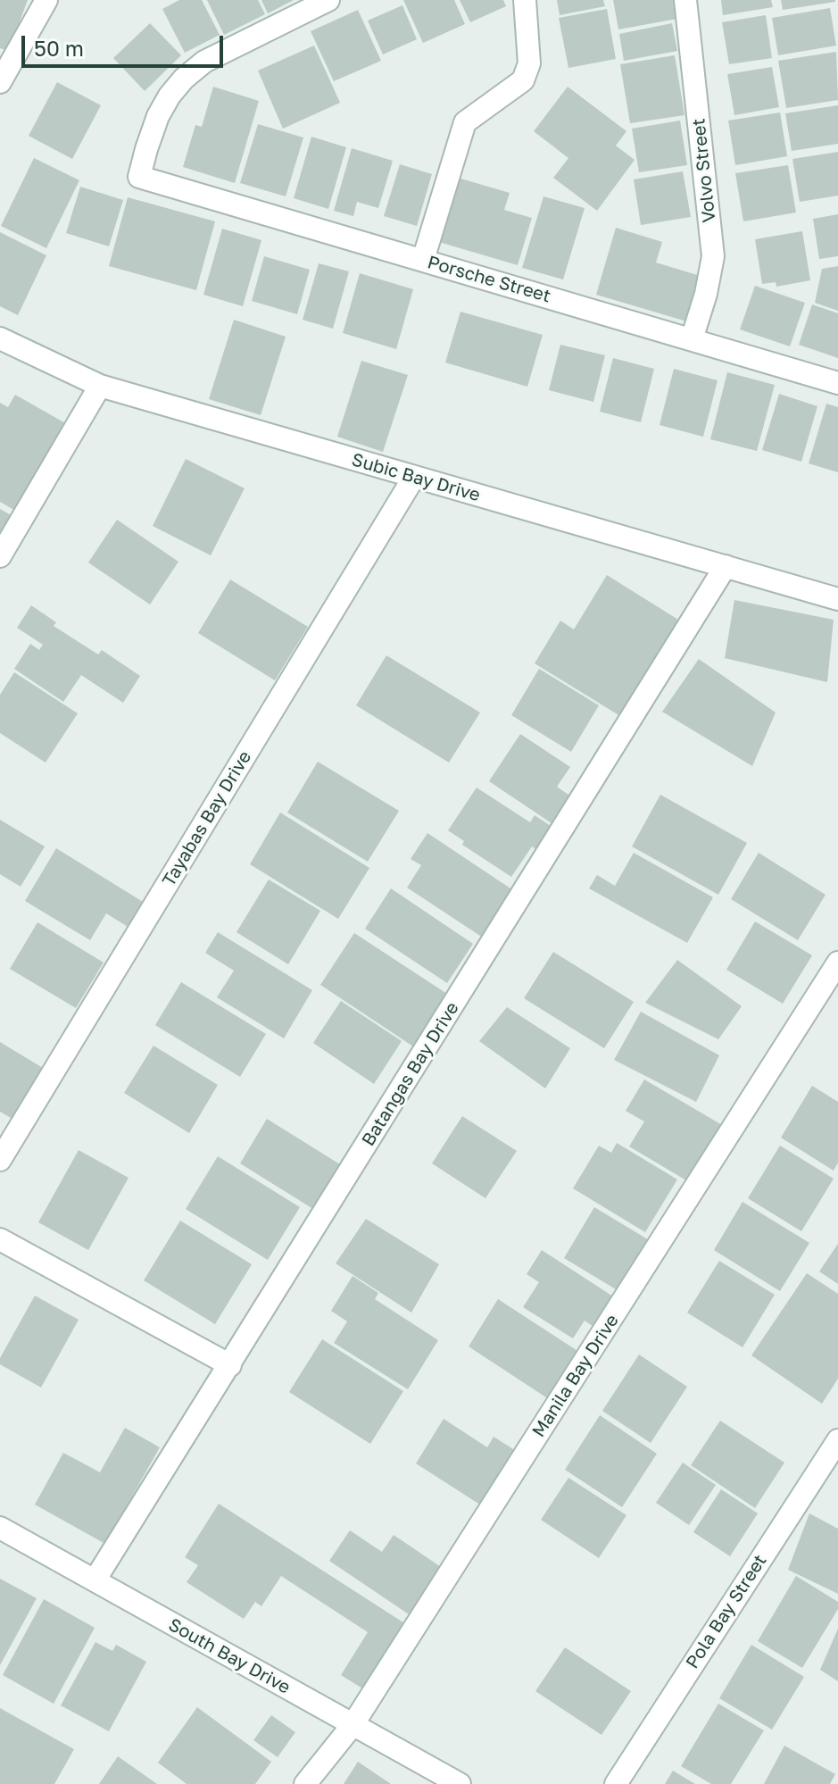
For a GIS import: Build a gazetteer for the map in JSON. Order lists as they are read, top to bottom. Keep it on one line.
{"streets":{"street":["Volvo Street","Porsche Street","Subic Bay Drive","Tayabas Bay Drive","Batangas Bay Drive","Manila Bay Drive","Pola Bay Street","South Bay Drive"]},"crossings":[["Volvo Street","Porsche Street"],["Subic Bay Drive","Tayabas Bay Drive"],["Subic Bay Drive","Batangas Bay Drive"],["Batangas Bay Drive","South Bay Drive"],["Manila Bay Drive","South Bay Drive"]],"scale_bar":"50 m"}
